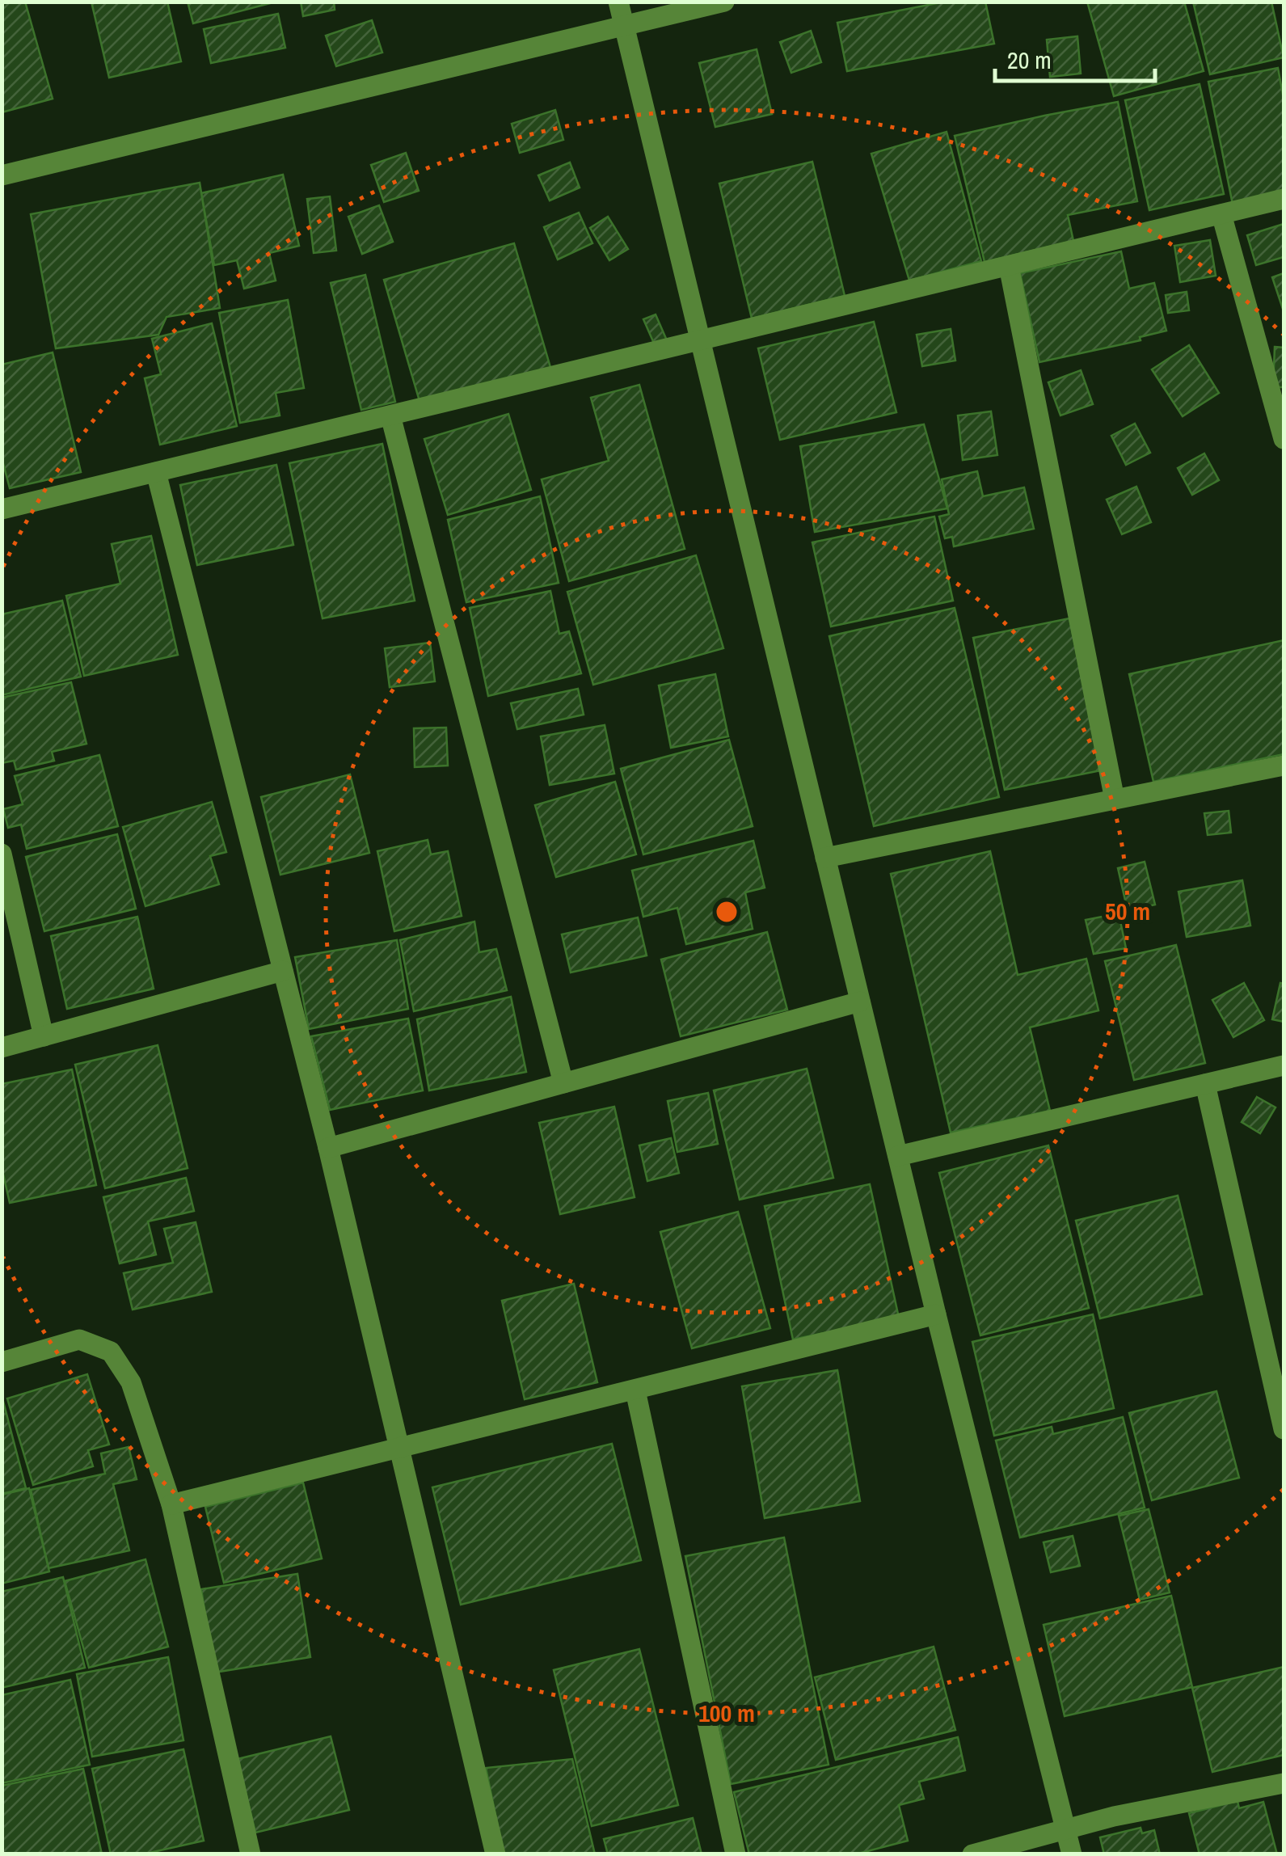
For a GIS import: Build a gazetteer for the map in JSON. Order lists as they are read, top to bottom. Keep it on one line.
{"scale_bar":"20 m","rings":["50 m","100 m"]}
